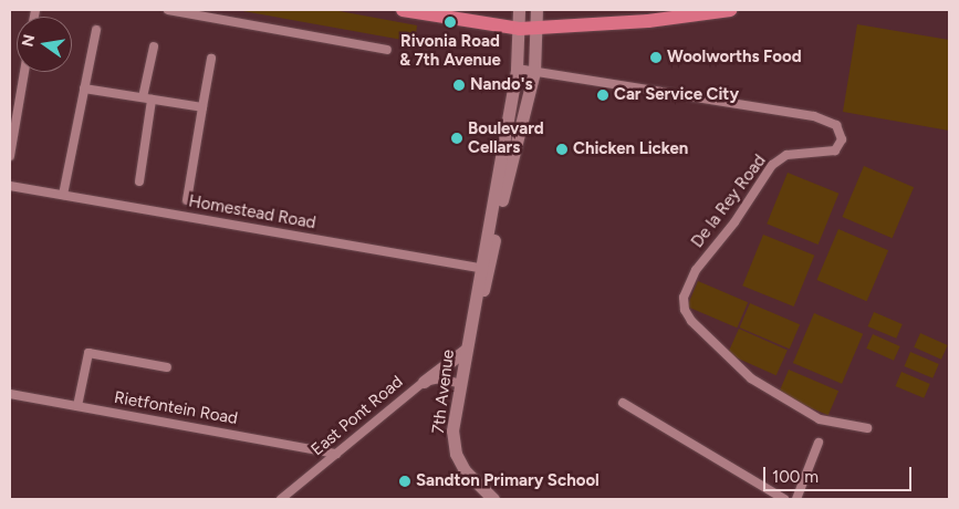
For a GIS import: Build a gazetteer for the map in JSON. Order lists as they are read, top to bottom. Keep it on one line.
{"streets":{"street":["De la Rey Road","Homestead Road","7th Avenue","Rietfontein Road","East Pont Road"]},"crossings":[["De la Rey Road","7th Avenue"],["Homestead Road","7th Avenue"],["7th Avenue","East Pont Road"],["Rietfontein Road","East Pont Road"]],"places":["Rivonia Road & 7th Avenue","Woolworths Food","Nando's","Car Service City","Boulevard Cellars","Chicken Licken","Sandton Primary School"],"scale_bar":"100 m","north":"left"}
